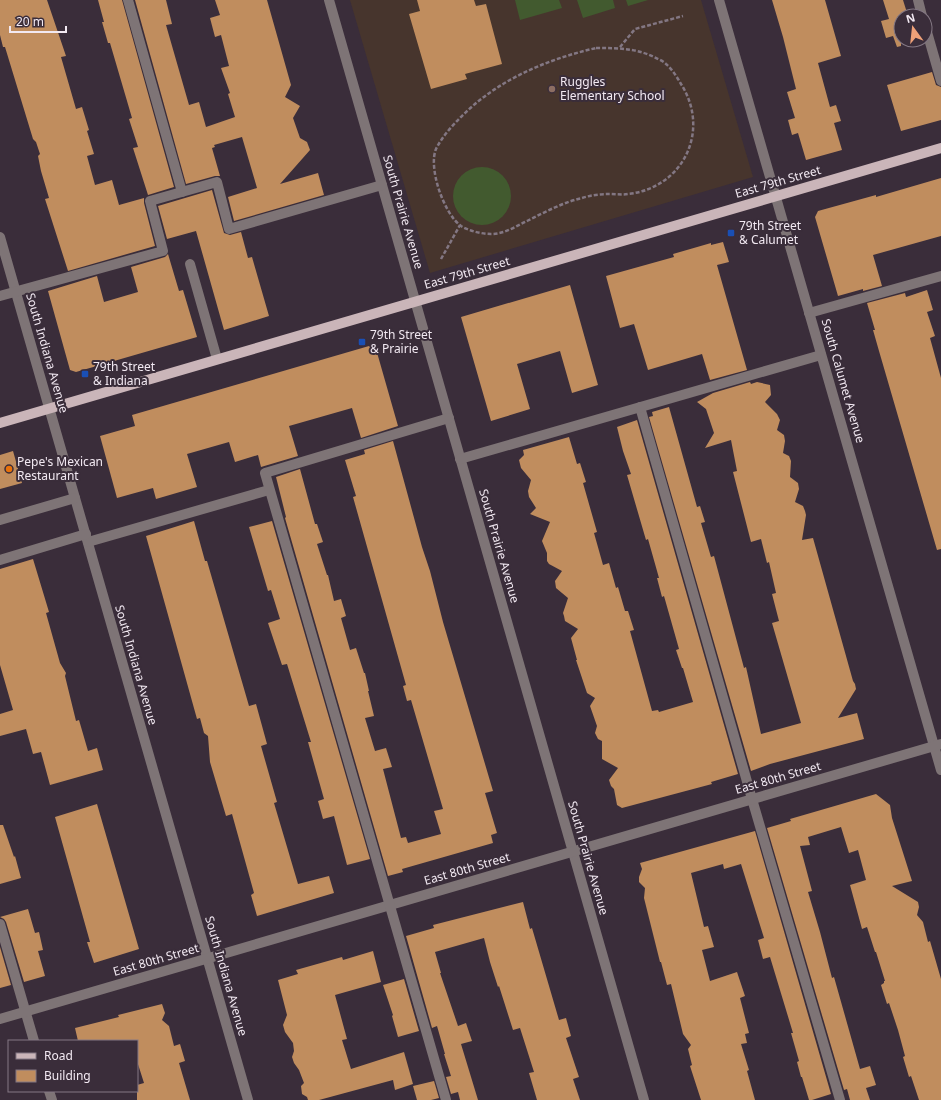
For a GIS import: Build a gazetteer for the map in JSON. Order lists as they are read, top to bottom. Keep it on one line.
{"streets":{"main road":["East 79th Street"],"street":["South Prairie Avenue","South Indiana Avenue","South Calumet Avenue","East 80th Street"]},"crossings":[["East 79th Street","South Prairie Avenue"],["East 79th Street","South Indiana Avenue"],["East 79th Street","South Calumet Avenue"],["South Prairie Avenue","East 80th Street"],["South Indiana Avenue","East 80th Street"],["South Calumet Avenue","East 80th Street"]],"places":{"other":["Ruggles Elementary School","Pepe's Mexican Restaurant"],"transit":["79th Street & Calumet","79th Street & Prairie","79th Street & Indiana"]},"legend":["Road","Building"],"scale_bar":"20 m","north":"top"}
